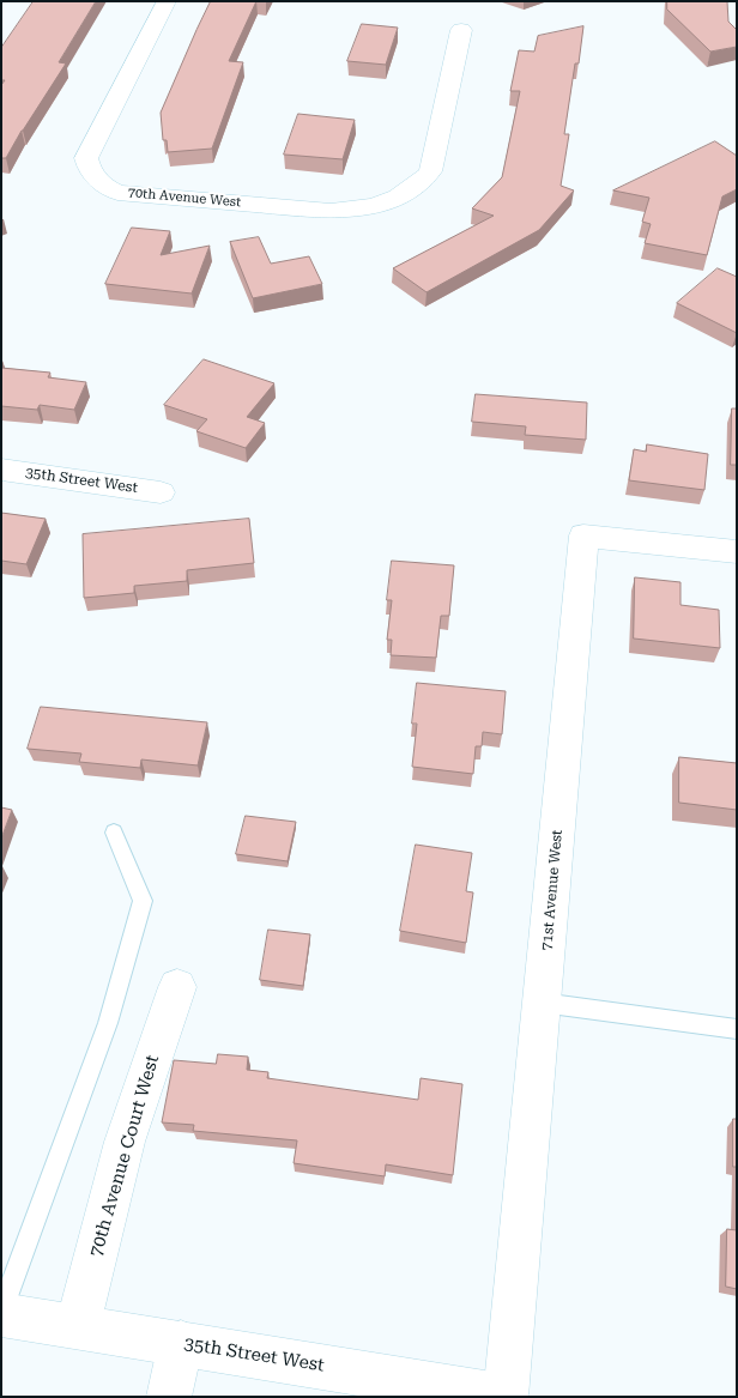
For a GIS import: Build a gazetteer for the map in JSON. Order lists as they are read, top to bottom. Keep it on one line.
{"streets":{"street":["70th Avenue West","35th Street West","71st Avenue West","70th Avenue Court West"]},"crossings":[["35th Street West","71st Avenue West"],["35th Street West","70th Avenue Court West"]]}
